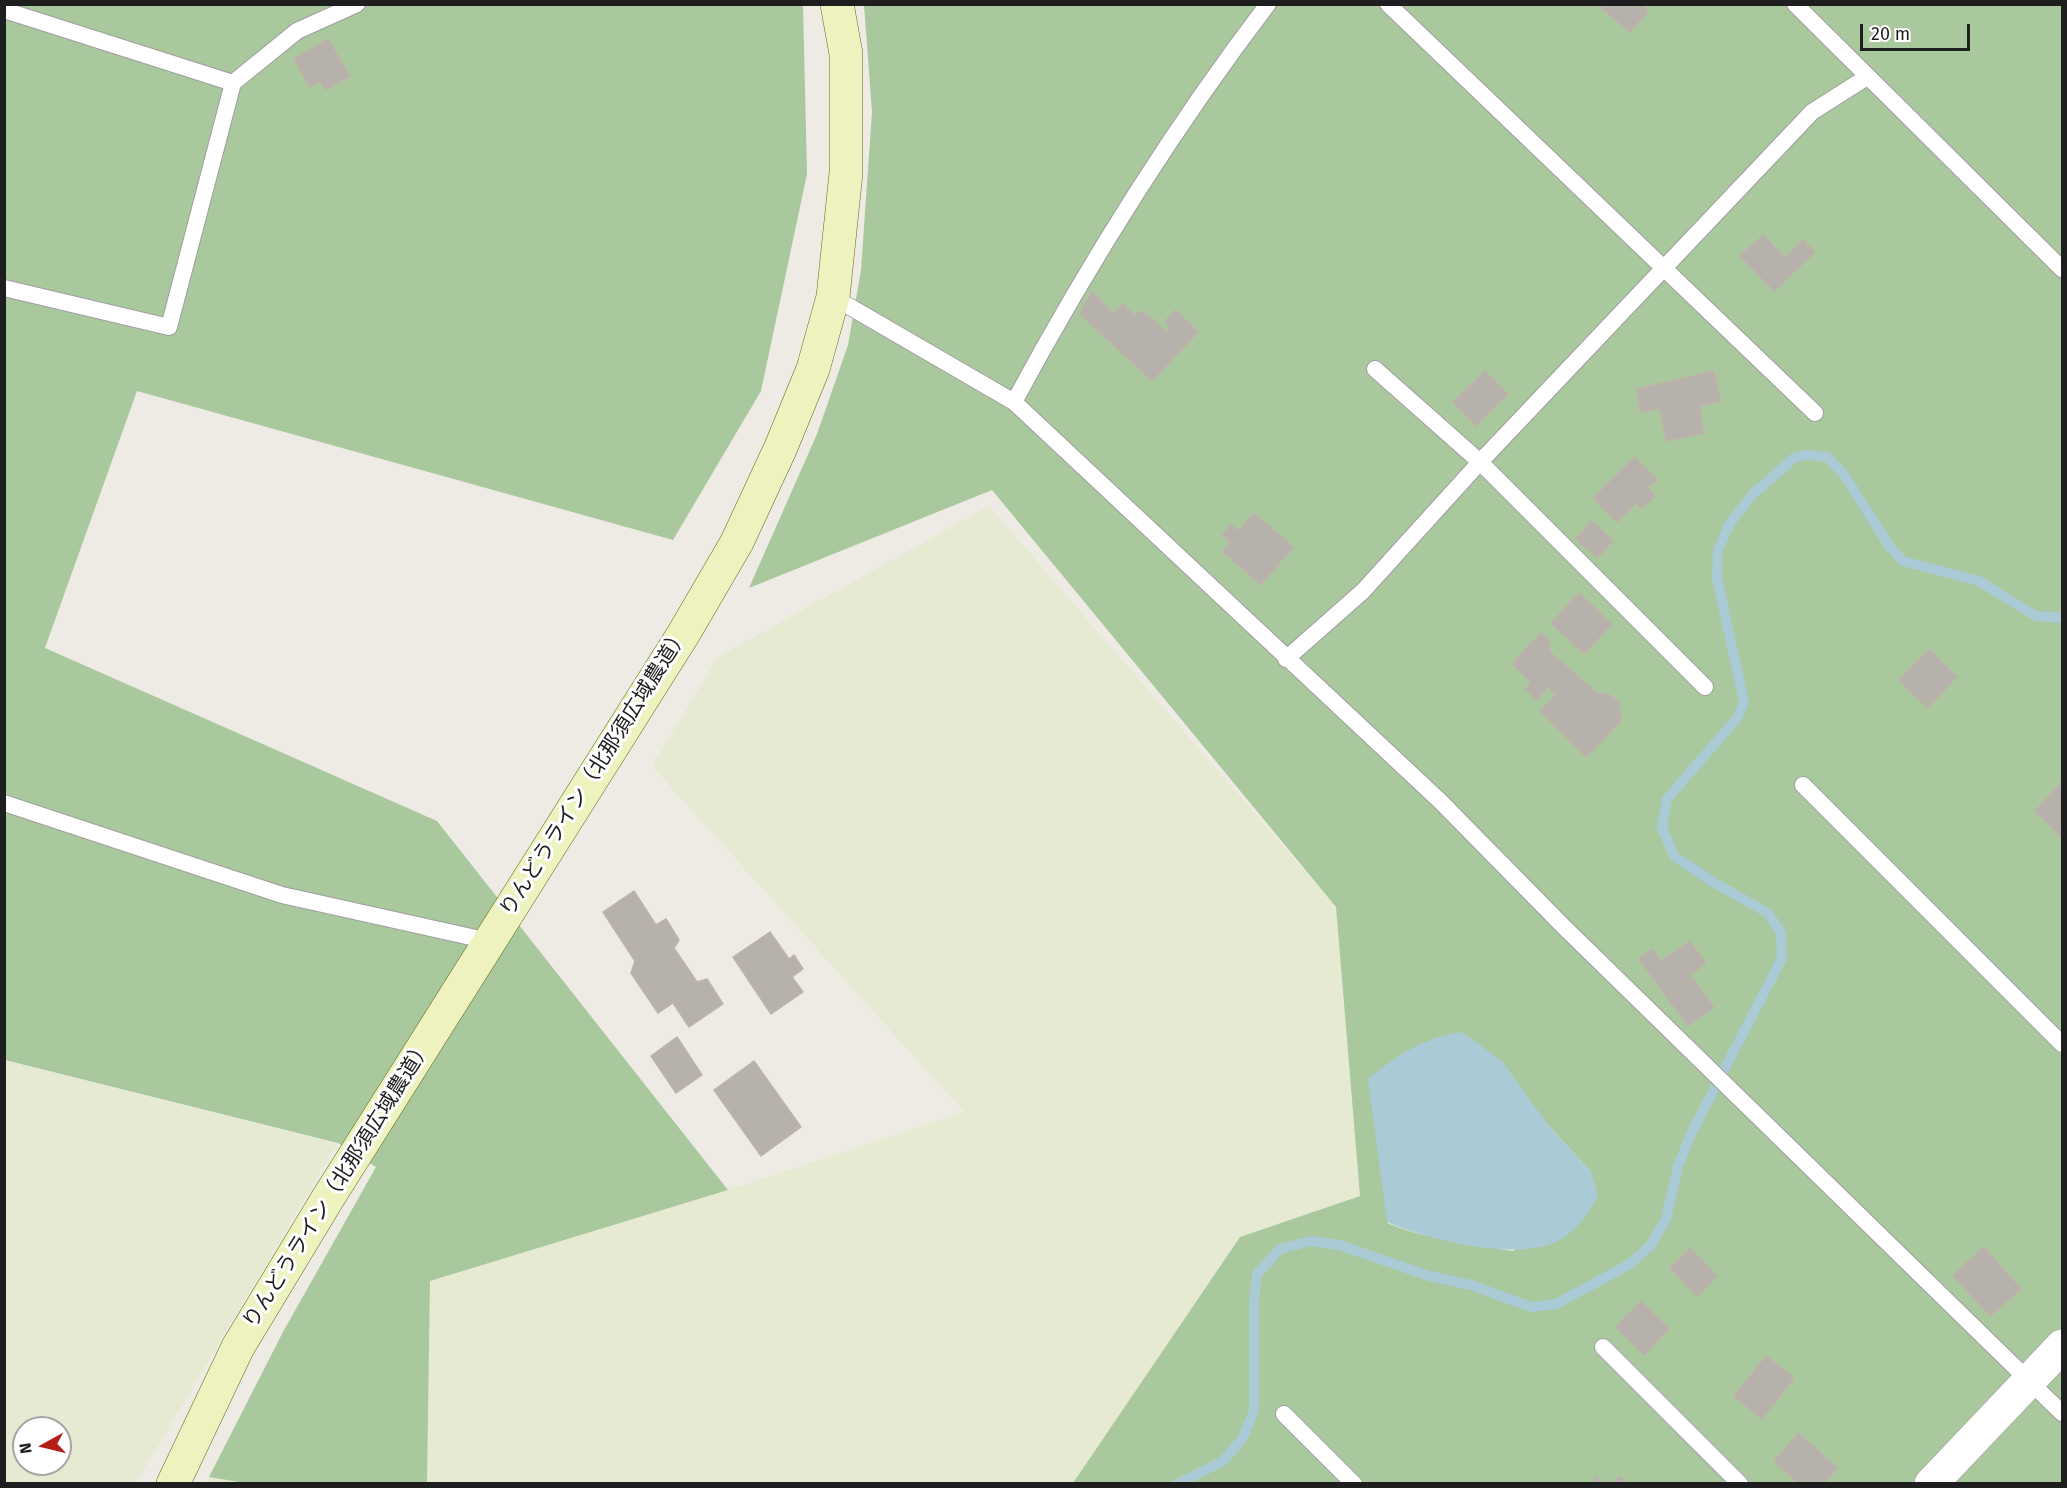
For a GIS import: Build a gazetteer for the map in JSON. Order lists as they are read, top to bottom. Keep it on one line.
{"streets":{"street":["りんどうライン（北那須広域農道）"]},"scale_bar":"20 m","north":"left"}
